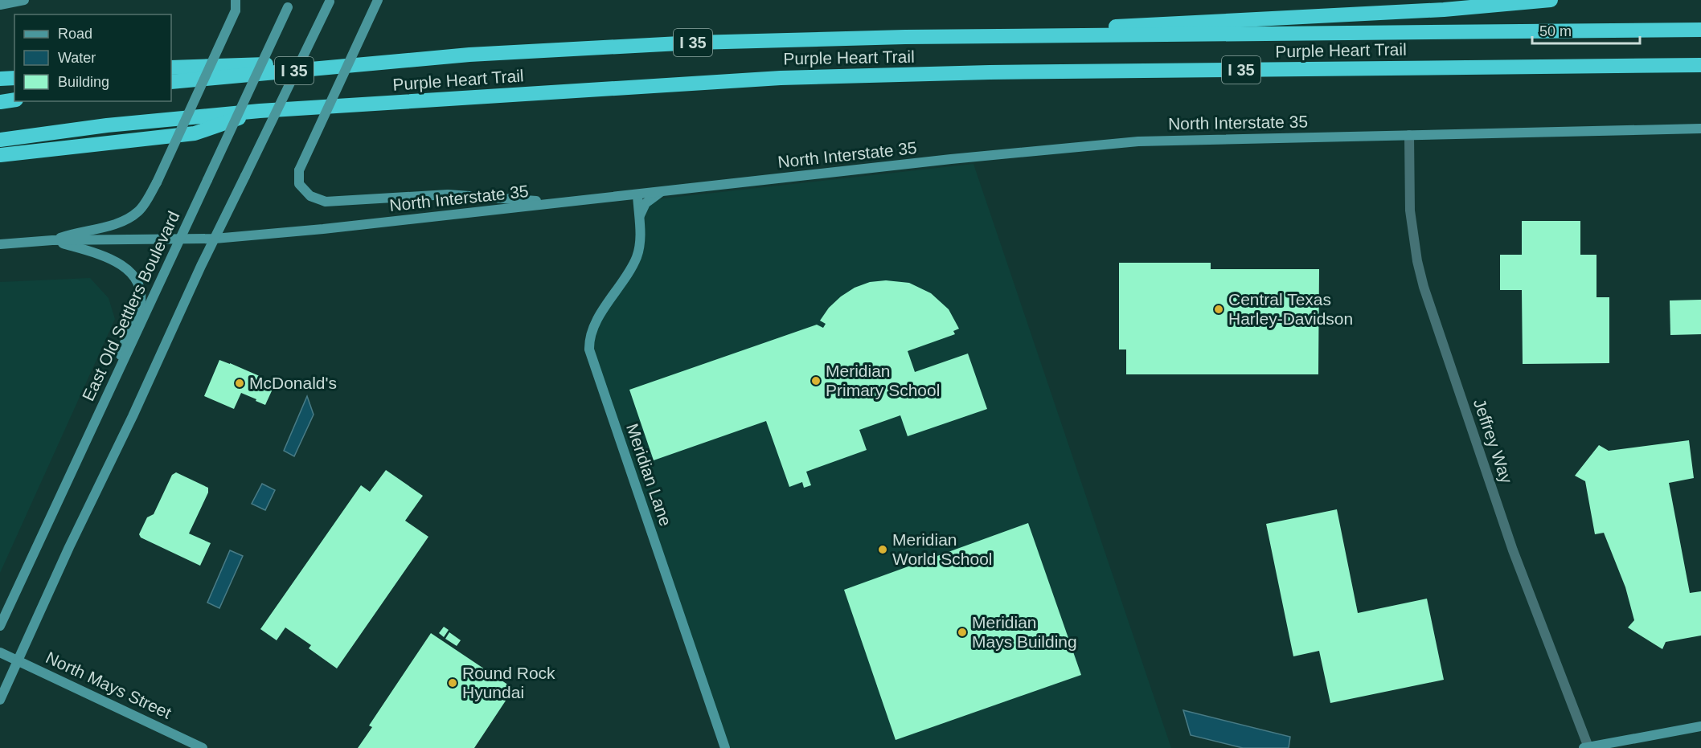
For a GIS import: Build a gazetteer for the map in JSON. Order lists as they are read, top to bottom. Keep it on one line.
{"streets":{"highway":["I 35","Purple Heart Trail"],"main road":["North Interstate 35","East Old Settlers Boulevard","Meridian Lane","North Mays Street"],"street":["Jeffrey Way"]},"crossings":[["North Interstate 35","East Old Settlers Boulevard"],["North Interstate 35","Jeffrey Way"],["North Interstate 35","Meridian Lane"]],"places":["Central Texas Harley-Davidson","Meridian Primary School","McDonald's","Meridian World School","Meridian Mays Building","Round Rock Hyundai"],"legend":["Road","Water","Building"],"scale_bar":"50 m"}
